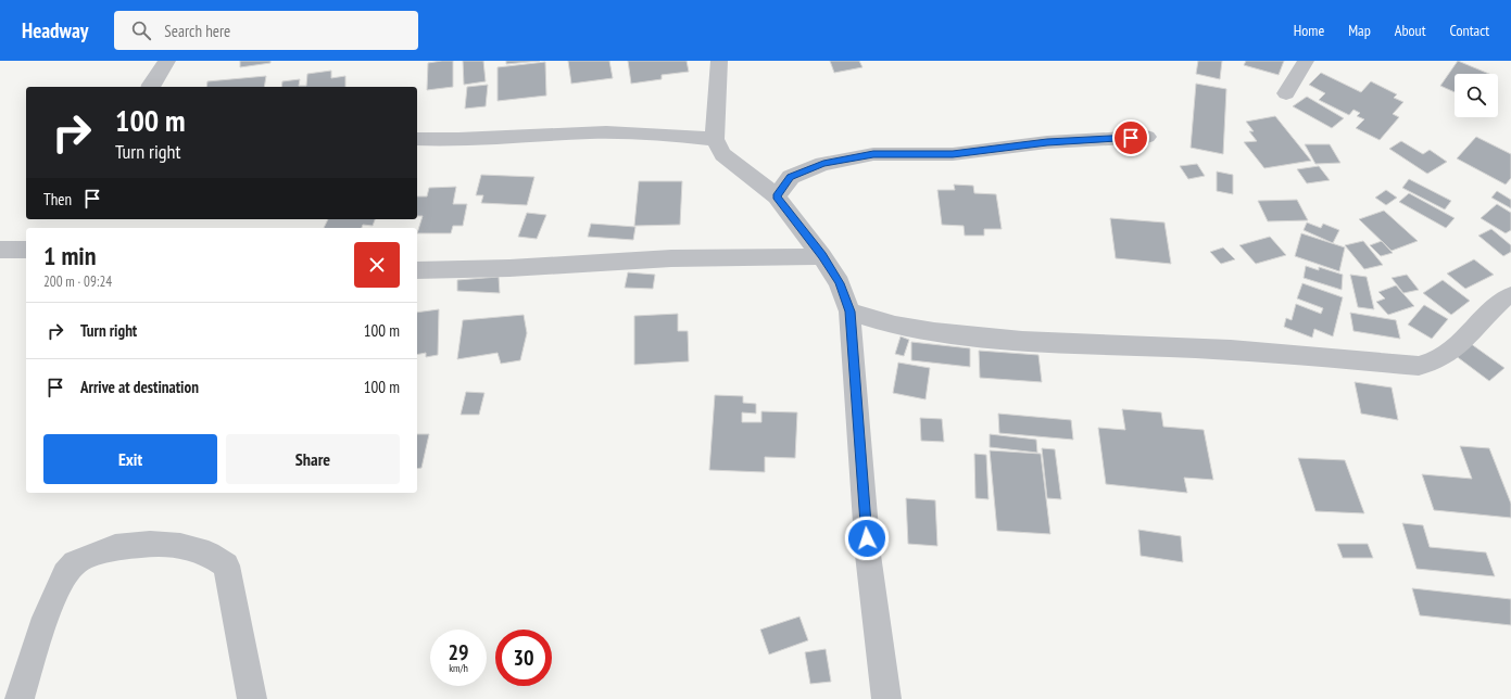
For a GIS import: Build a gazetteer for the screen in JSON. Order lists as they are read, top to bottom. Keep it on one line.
{"page":{"header":"Headway","search":"Search here","nav":["Home","Map","About","Contact"],"turn":["100 m","Turn right"],"then":"Then","heading":["1 min","200 m · 09:24"],"list":[{"name":"Turn right","value":"100 m"},{"name":"Arrive at destination","value":"100 m"}],"buttons":["Exit","Share"],"speed":"29 km/h","limit":"30"}}
